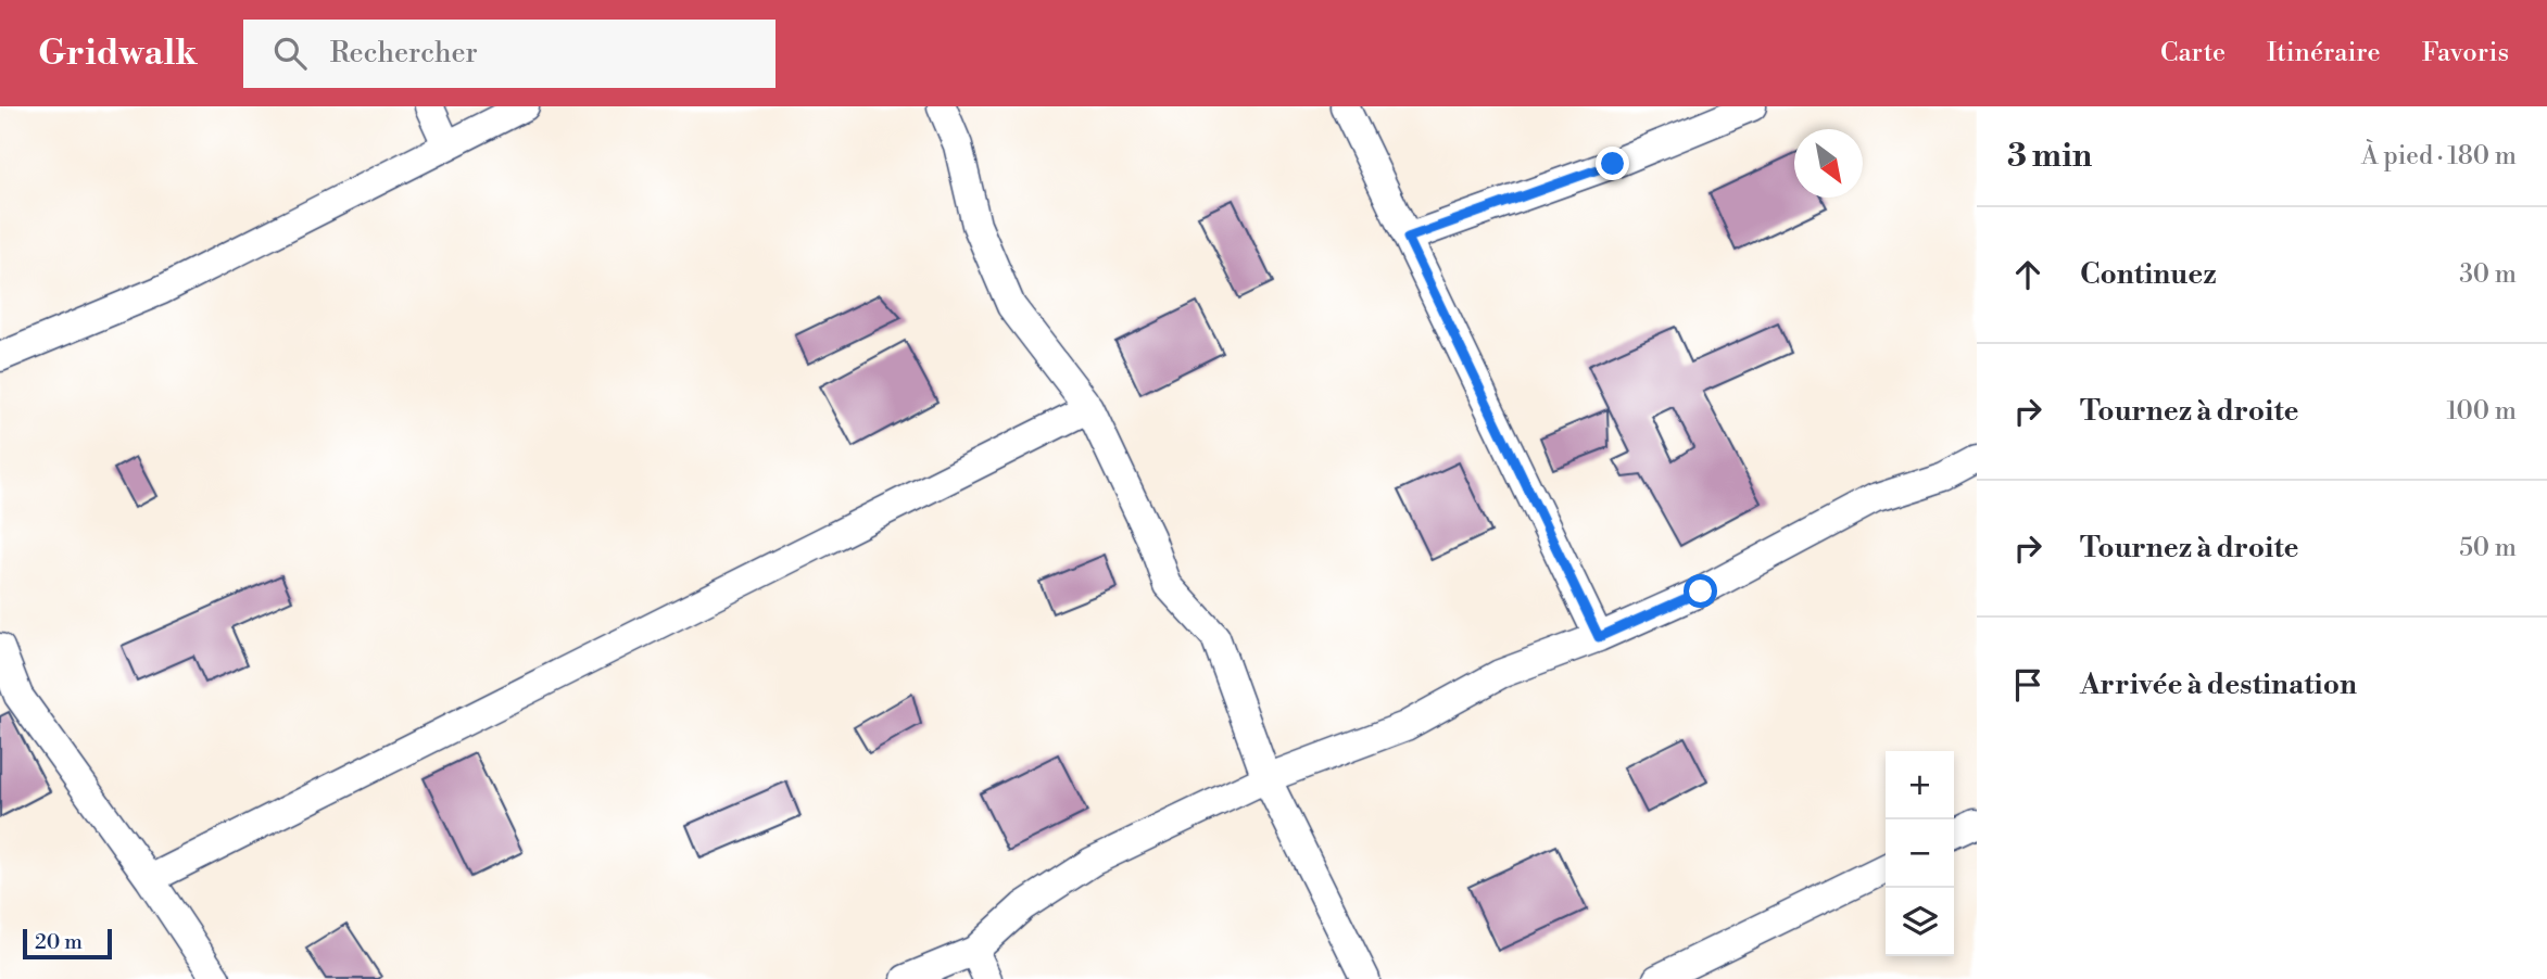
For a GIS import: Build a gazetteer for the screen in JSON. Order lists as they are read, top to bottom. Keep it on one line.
{"scale_bar":"20 m","north":"bottom right","page":{"header":"Gridwalk","search":"Rechercher","nav":["Carte","Itinéraire","Favoris"],"heading":["3 min","À pied · 180 m"],"list":[["Continuez","30 m"],["Tournez à droite","100 m"],["Tournez à droite","50 m"],"Arrivée à destination"],"map_buttons":["+","−"],"scale":"20 m"}}
